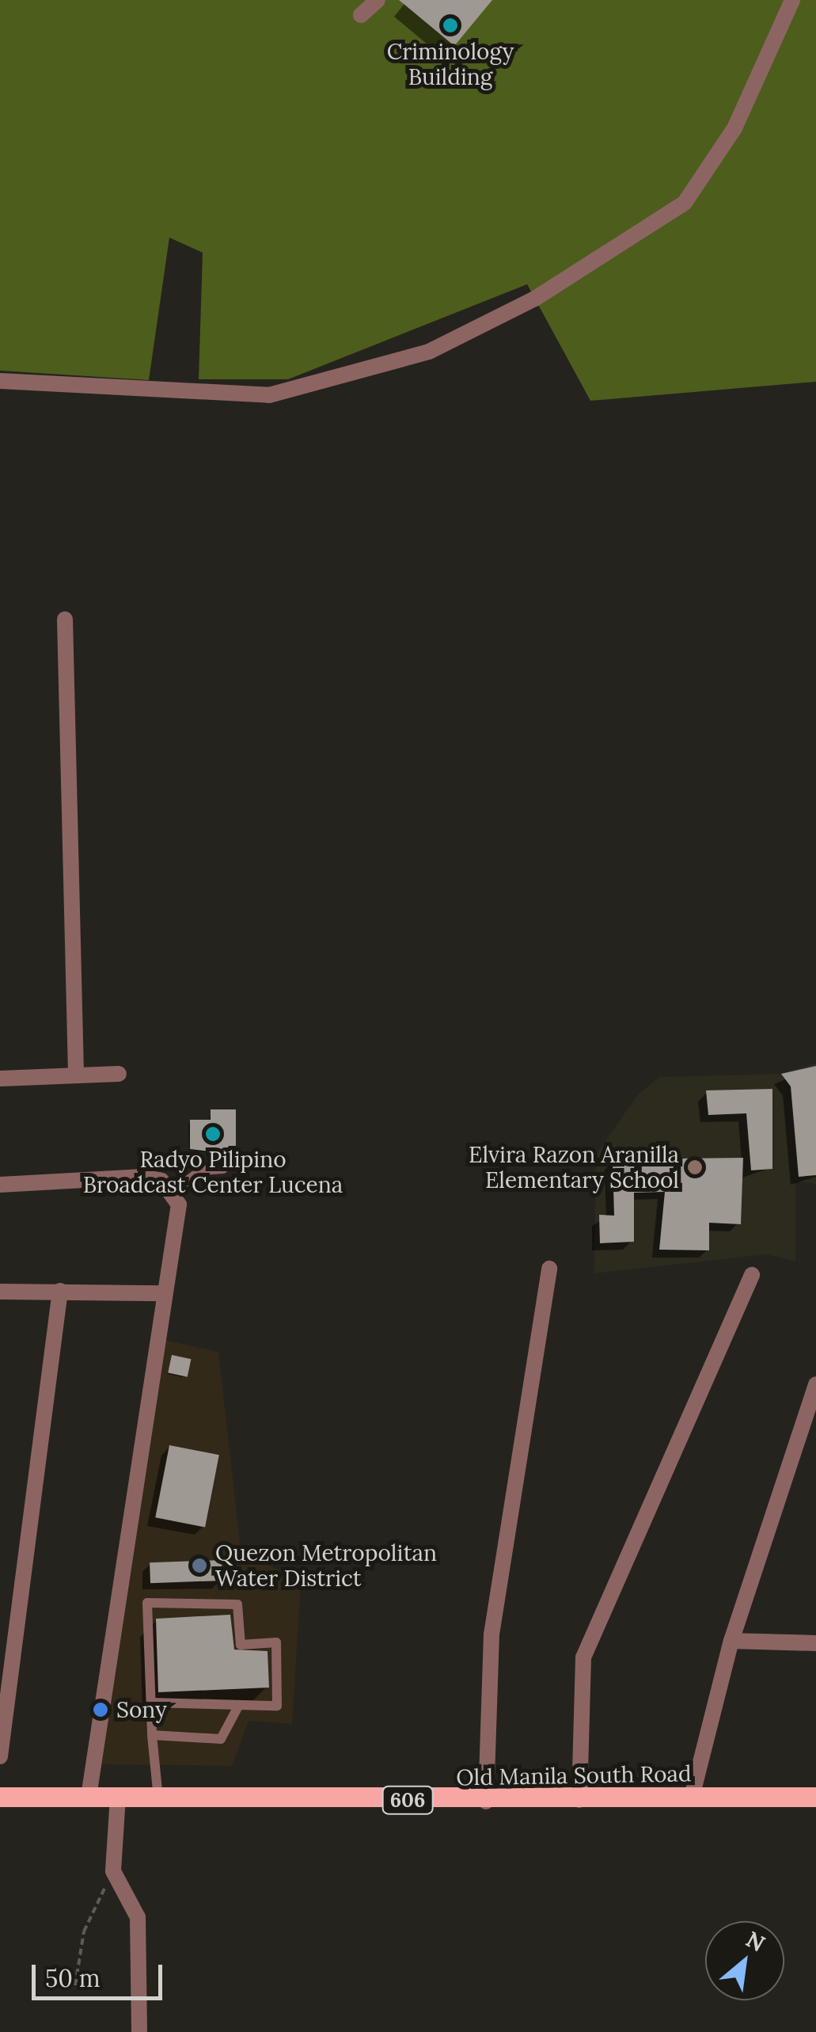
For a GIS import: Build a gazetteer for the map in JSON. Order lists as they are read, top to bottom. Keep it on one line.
{"streets":{"main road":["Old Manila South Road","606"]},"places":["Criminology Building","Radyo Pilipino Broadcast Center Lucena","Elvira Razon Aranilla Elementary School","Quezon Metropolitan Water District","Sony"],"scale_bar":"50 m","north":"top right"}
